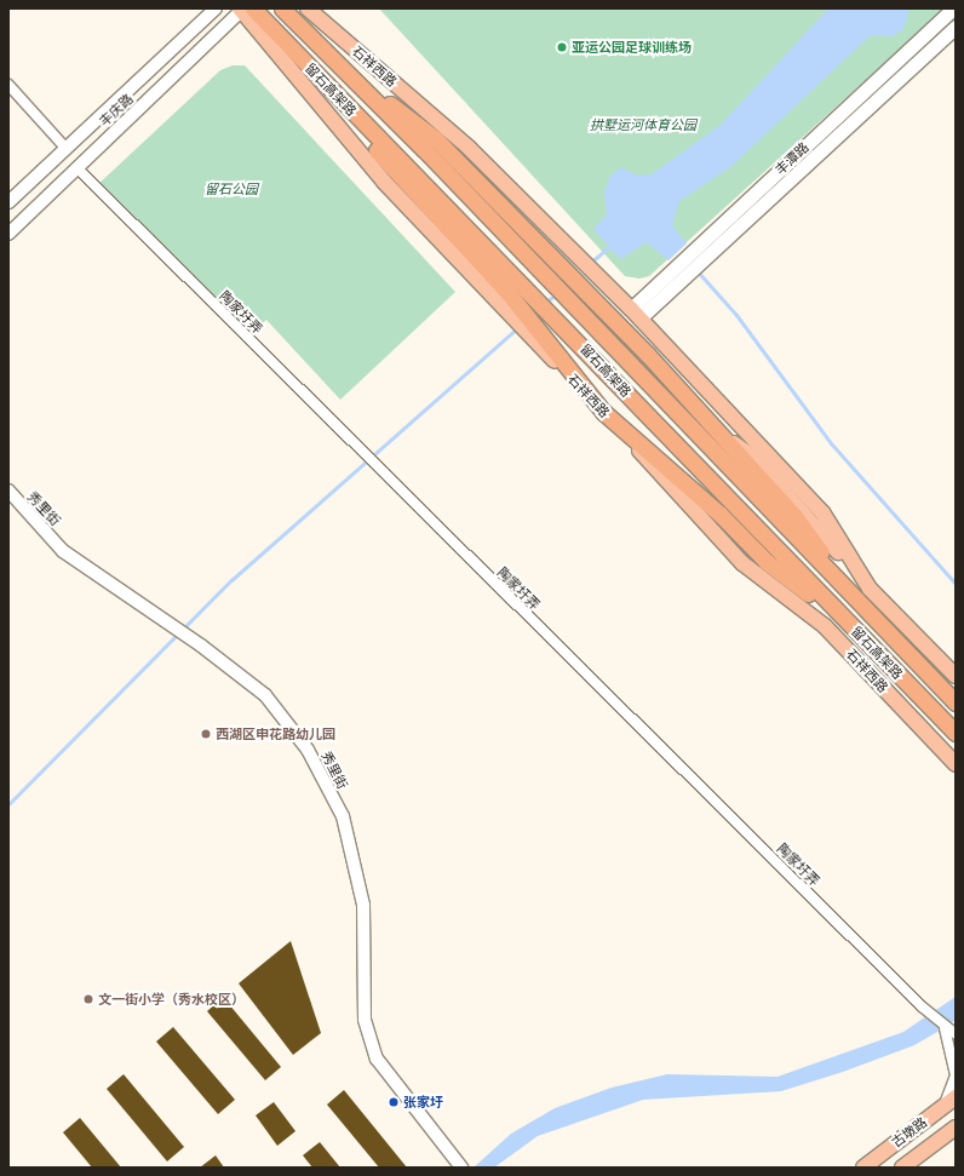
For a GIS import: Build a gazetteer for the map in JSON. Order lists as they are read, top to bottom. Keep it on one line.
{"streets":{"highway":["留石高架路"],"main road":["石祥西路","丰潭路","古墩路"],"street":["丰庆路","陶家圩弄","秀里街"]},"crossings":[["留石高架路","丰庆路"],["丰庆路","陶家圩弄"]],"parks":["拱墅运河体育公园","留石公园"],"places":["亚运公园足球训练场","西湖区申花路幼儿园","文一街小学（秀水校区）","张家圩"]}
